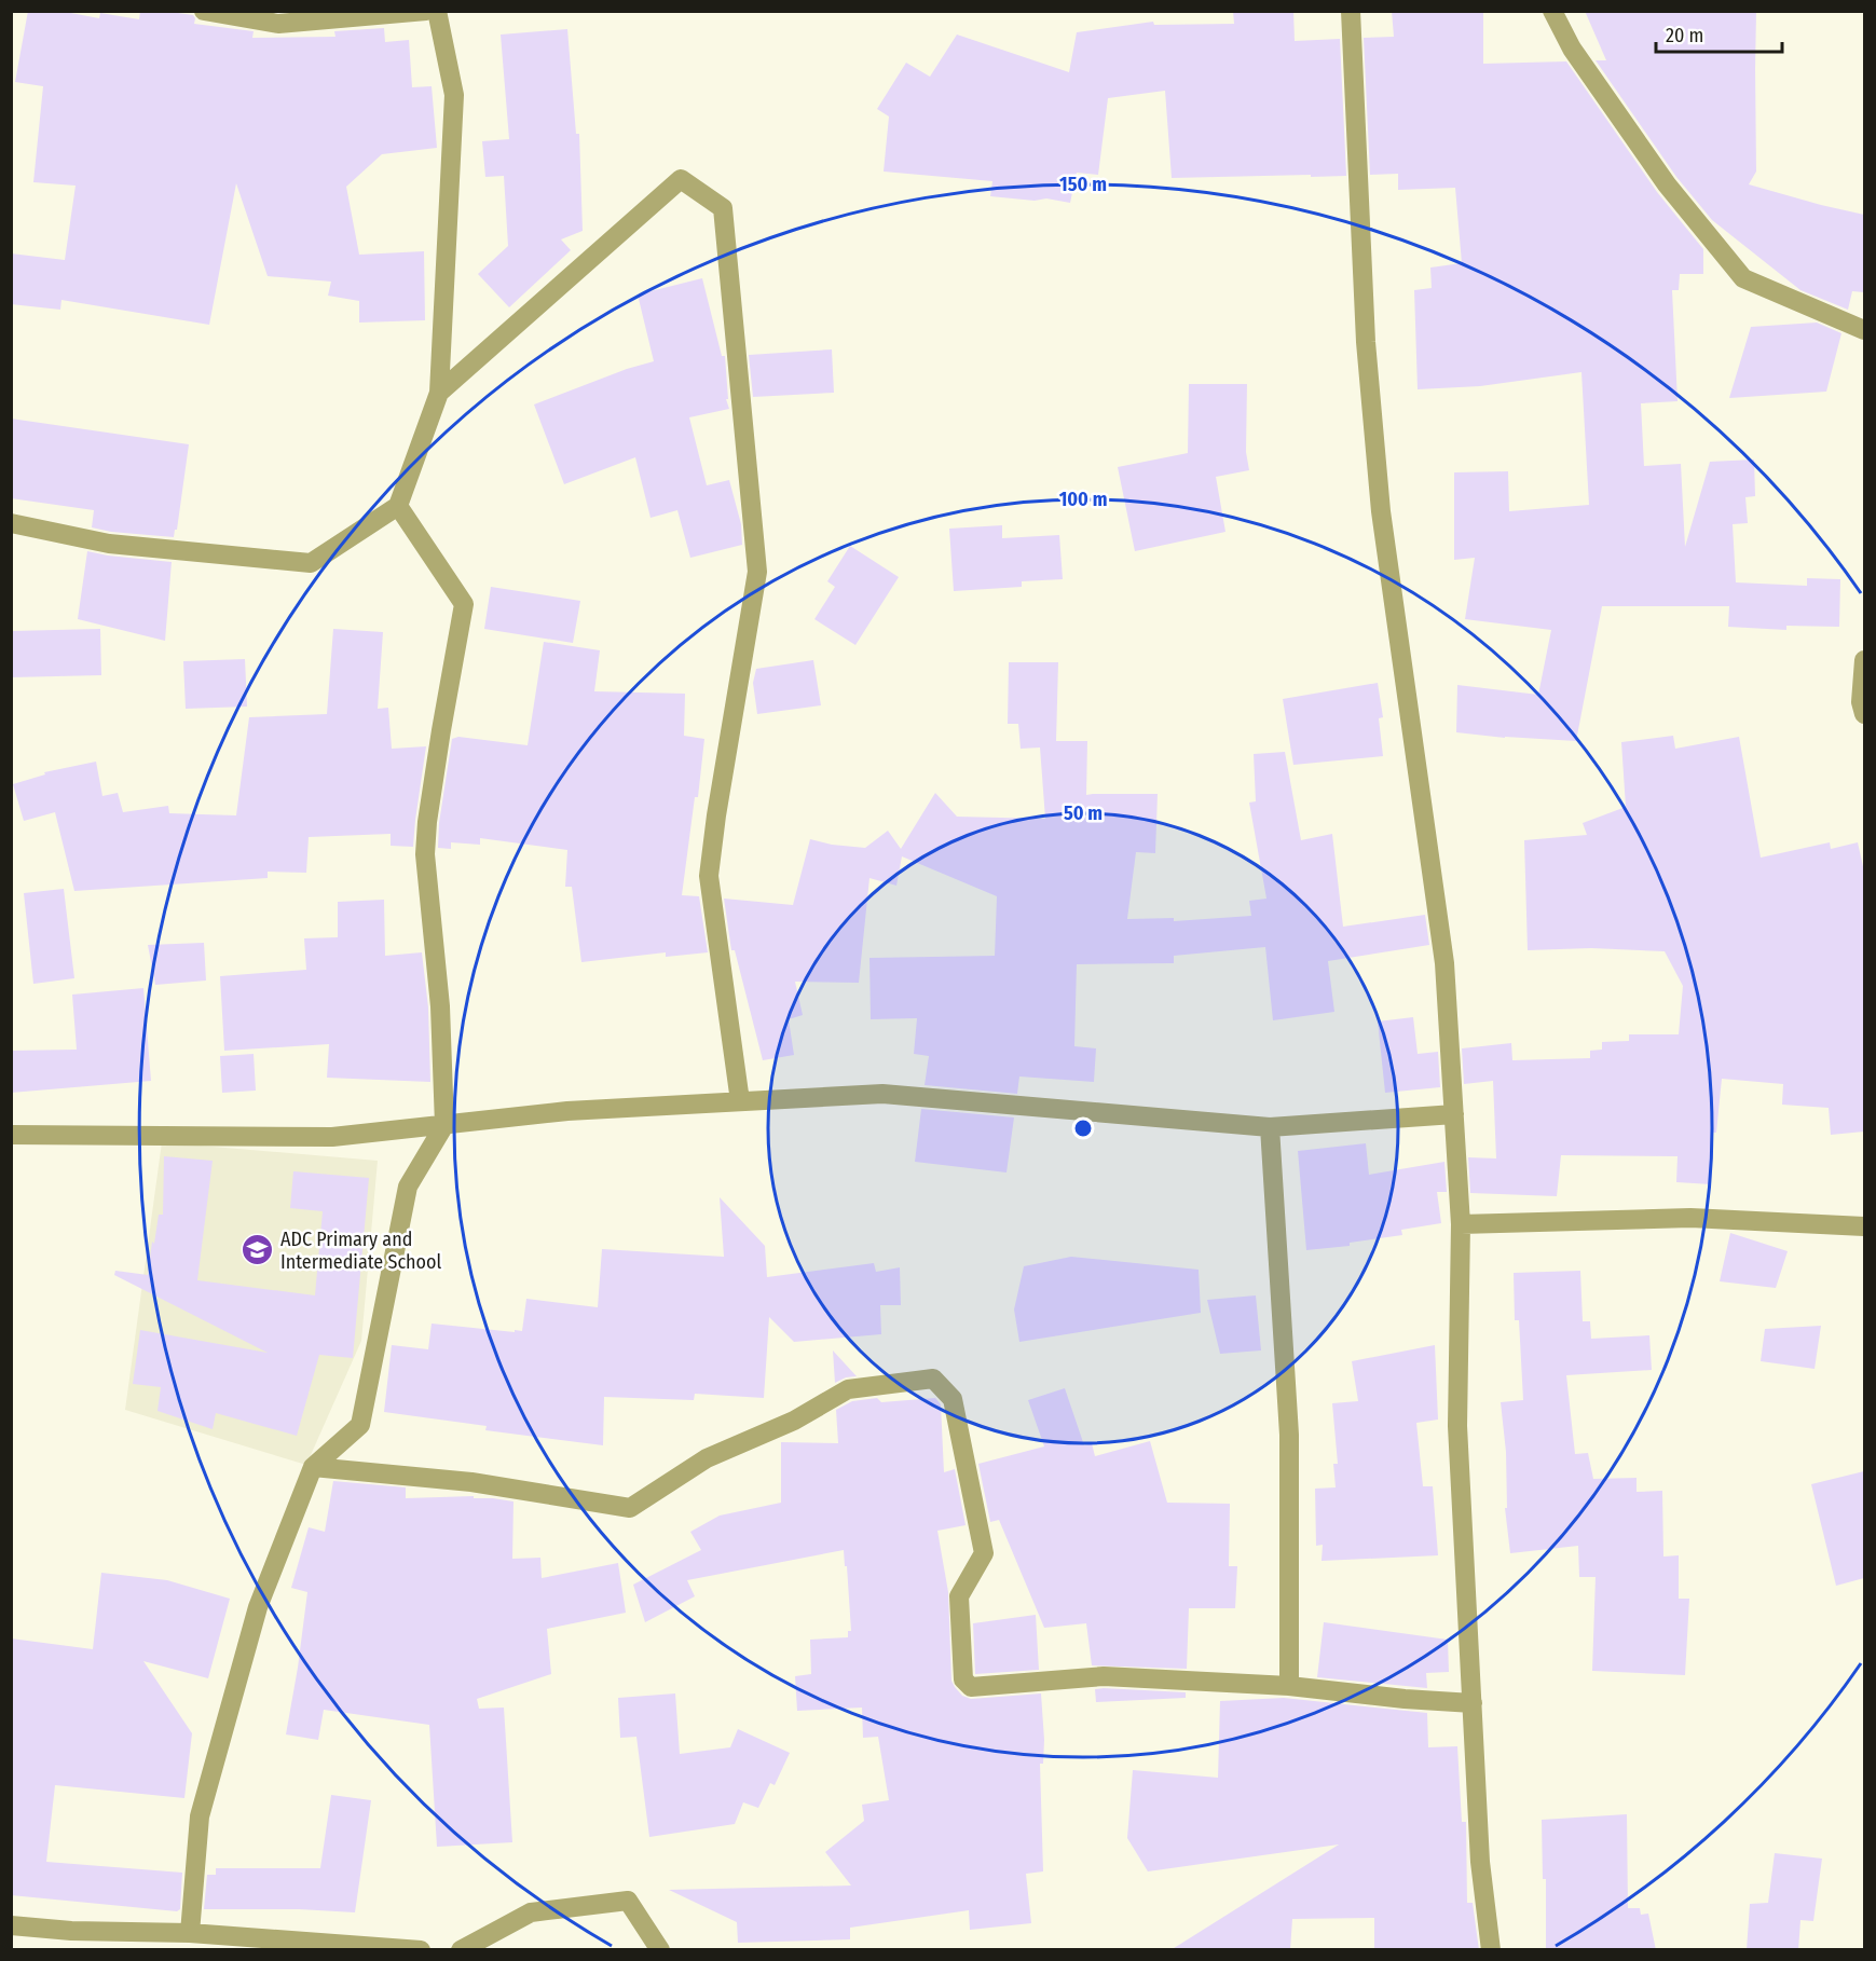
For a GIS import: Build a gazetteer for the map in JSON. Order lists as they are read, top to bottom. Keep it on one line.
{"places":{"school or university":["ADC Primary and Intermediate School"]},"scale_bar":"20 m","rings":["150 m","100 m","50 m"]}
